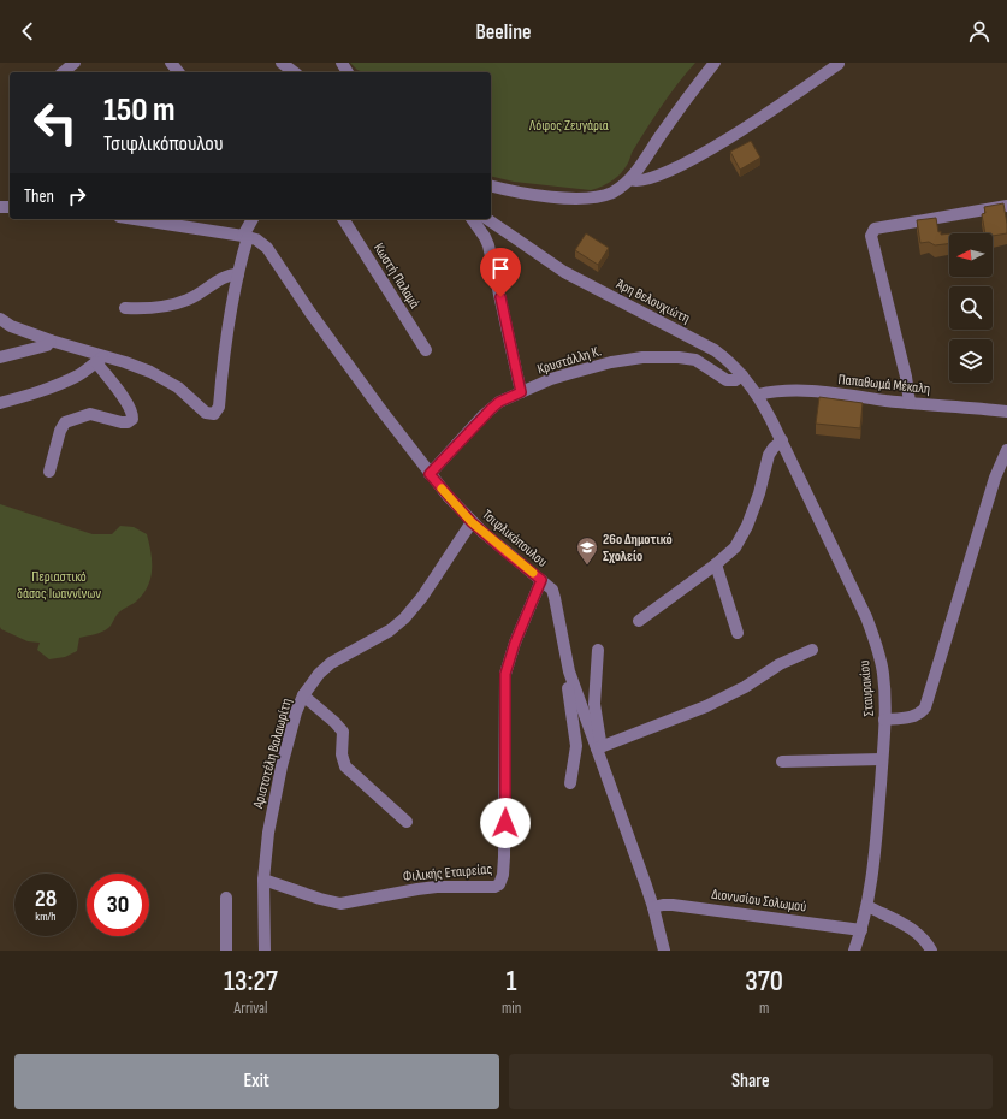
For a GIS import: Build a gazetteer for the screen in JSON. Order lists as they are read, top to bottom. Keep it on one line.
{"streets":{"street":["Κωστή Παλαμά","Άρη Βελουχιώτη","Κρυστάλλη Κ.","Παπαθωμά Μέκαλη","Τσιφλικόπουλου","Σταυρακίου","Αριστοτέλη Βαλαωρίτη","Φιλικής Εταιρείας","Διονυσίου Σολωμού"]},"crossings":[["Άρη Βελουχιώτη","Κρυστάλλη Κ."],["Άρη Βελουχιώτη","Παπαθωμά Μέκαλη"],["Άρη Βελουχιώτη","Σταυρακίου"],["Κρυστάλλη Κ.","Τσιφλικόπουλου"],["Τσιφλικόπουλου","Αριστοτέλη Βαλαωρίτη"],["Τσιφλικόπουλου","Φιλικής Εταιρείας"],["Τσιφλικόπουλου","Διονυσίου Σολωμού"],["Σταυρακίου","Διονυσίου Σολωμού"],["Αριστοτέλη Βαλαωρίτη","Φιλικής Εταιρείας"]],"parks":["Λόφος Ζευγάρια","Περιαστικό δάσος Ιωαννίνων"],"places":{"school or university":["26ο Δημοτικό Σχολείο"]},"north":"left","page":{"header":"Beeline","turn":["150 m","Τσιφλικόπουλου"],"then":"Then","speed":"28 km/h","limit":"30","eta":["13:27","Arrival","1","min","370","m"],"buttons":["Exit","Share"]}}
